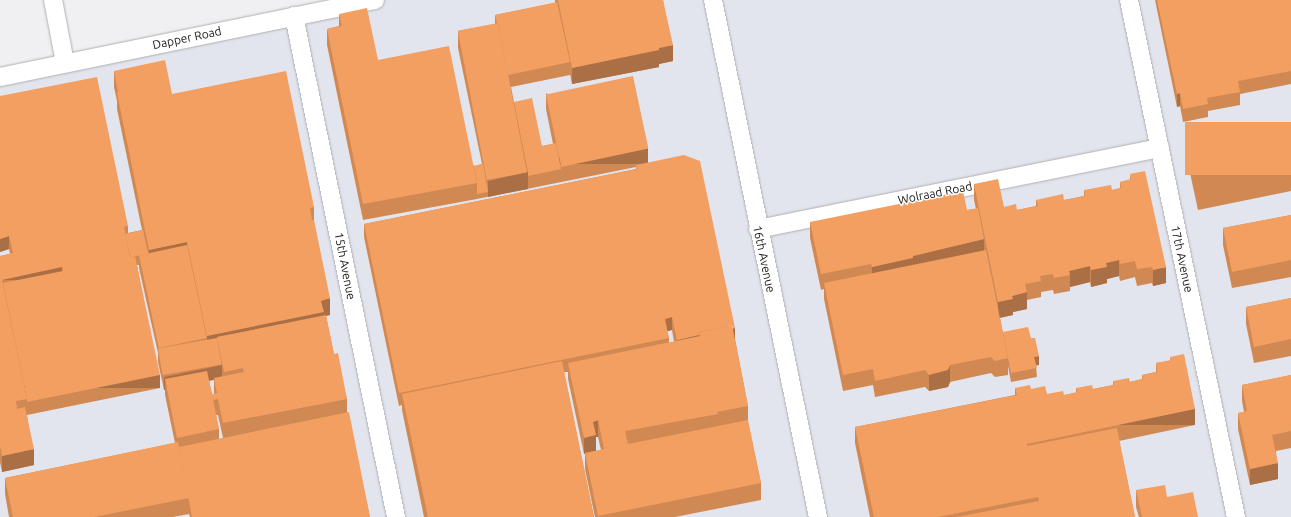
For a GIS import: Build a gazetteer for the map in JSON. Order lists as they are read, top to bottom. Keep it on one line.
{"streets":{"street":["Dapper Road","Wolraad Road","16th Avenue","17th Avenue","15th Avenue"]},"crossings":[["Dapper Road","15th Avenue"],["Wolraad Road","16th Avenue"],["Wolraad Road","17th Avenue"]]}
